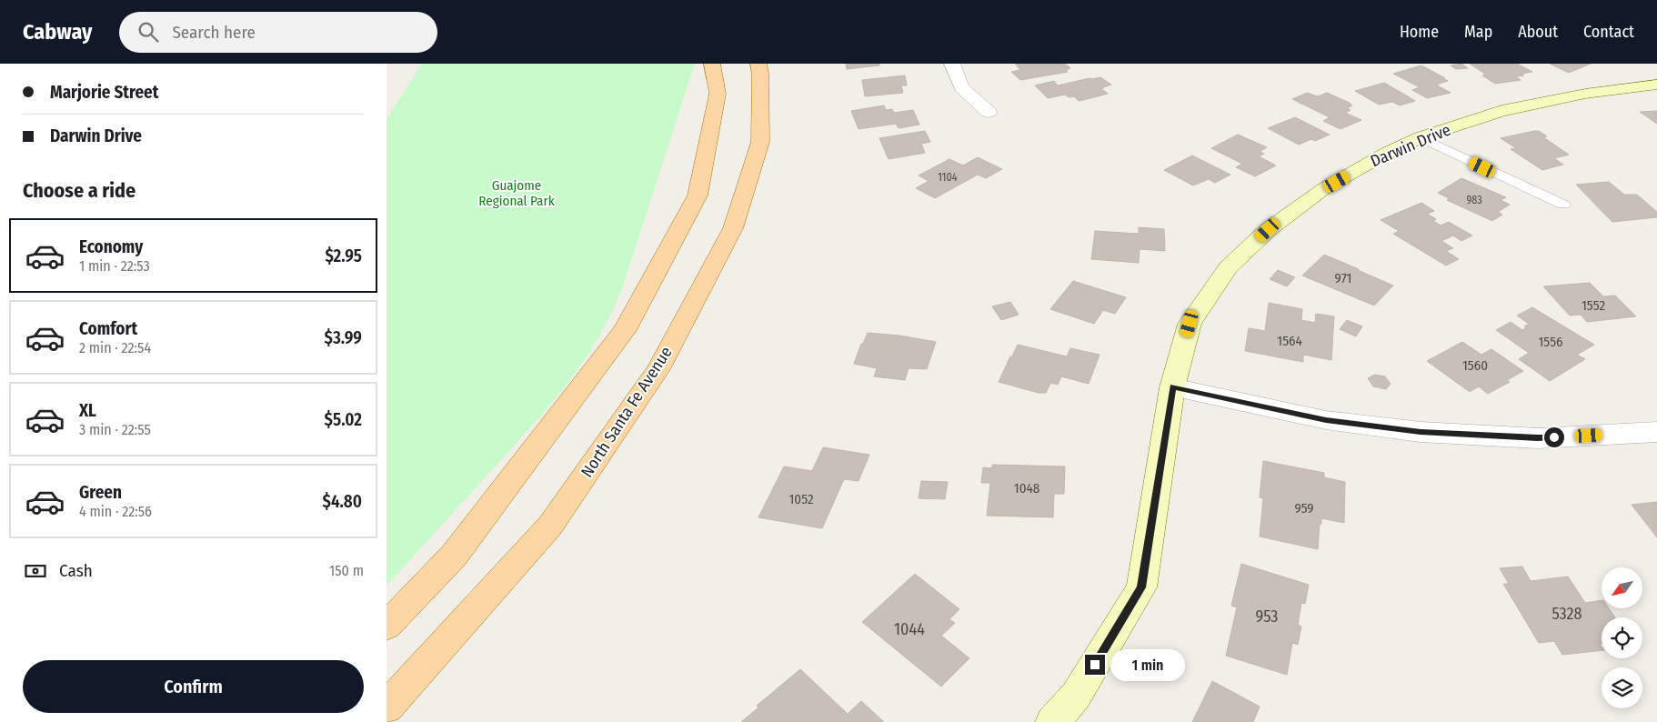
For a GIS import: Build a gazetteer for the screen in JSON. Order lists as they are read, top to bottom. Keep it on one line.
{"streets":{"main road":["North Santa Fe Avenue"],"street":["Darwin Drive"]},"parks":["Guajome Regional Park"],"house_numbers":["1104","983","971","1552","1564","1556","1560","1048","1052","959","5328","953","1044"],"north":"bottom left","page":{"header":"Cabway","search":"Search here","nav":["Home","Map","About","Contact"],"banner":["Marjorie Street","Darwin Drive"],"heading":"Choose a ride","list":[{"name":"Economy","note":"1 min · 22:53","value":"$2.95"},{"name":"Comfort","note":"2 min · 22:54","value":"$3.99"},{"name":"XL","note":"3 min · 22:55","value":"$5.02"},{"name":"Green","note":"4 min · 22:56","value":"$4.80"}],"pay":["Cash","150 m"],"bubble":"1 min","buttons":"Confirm"}}
